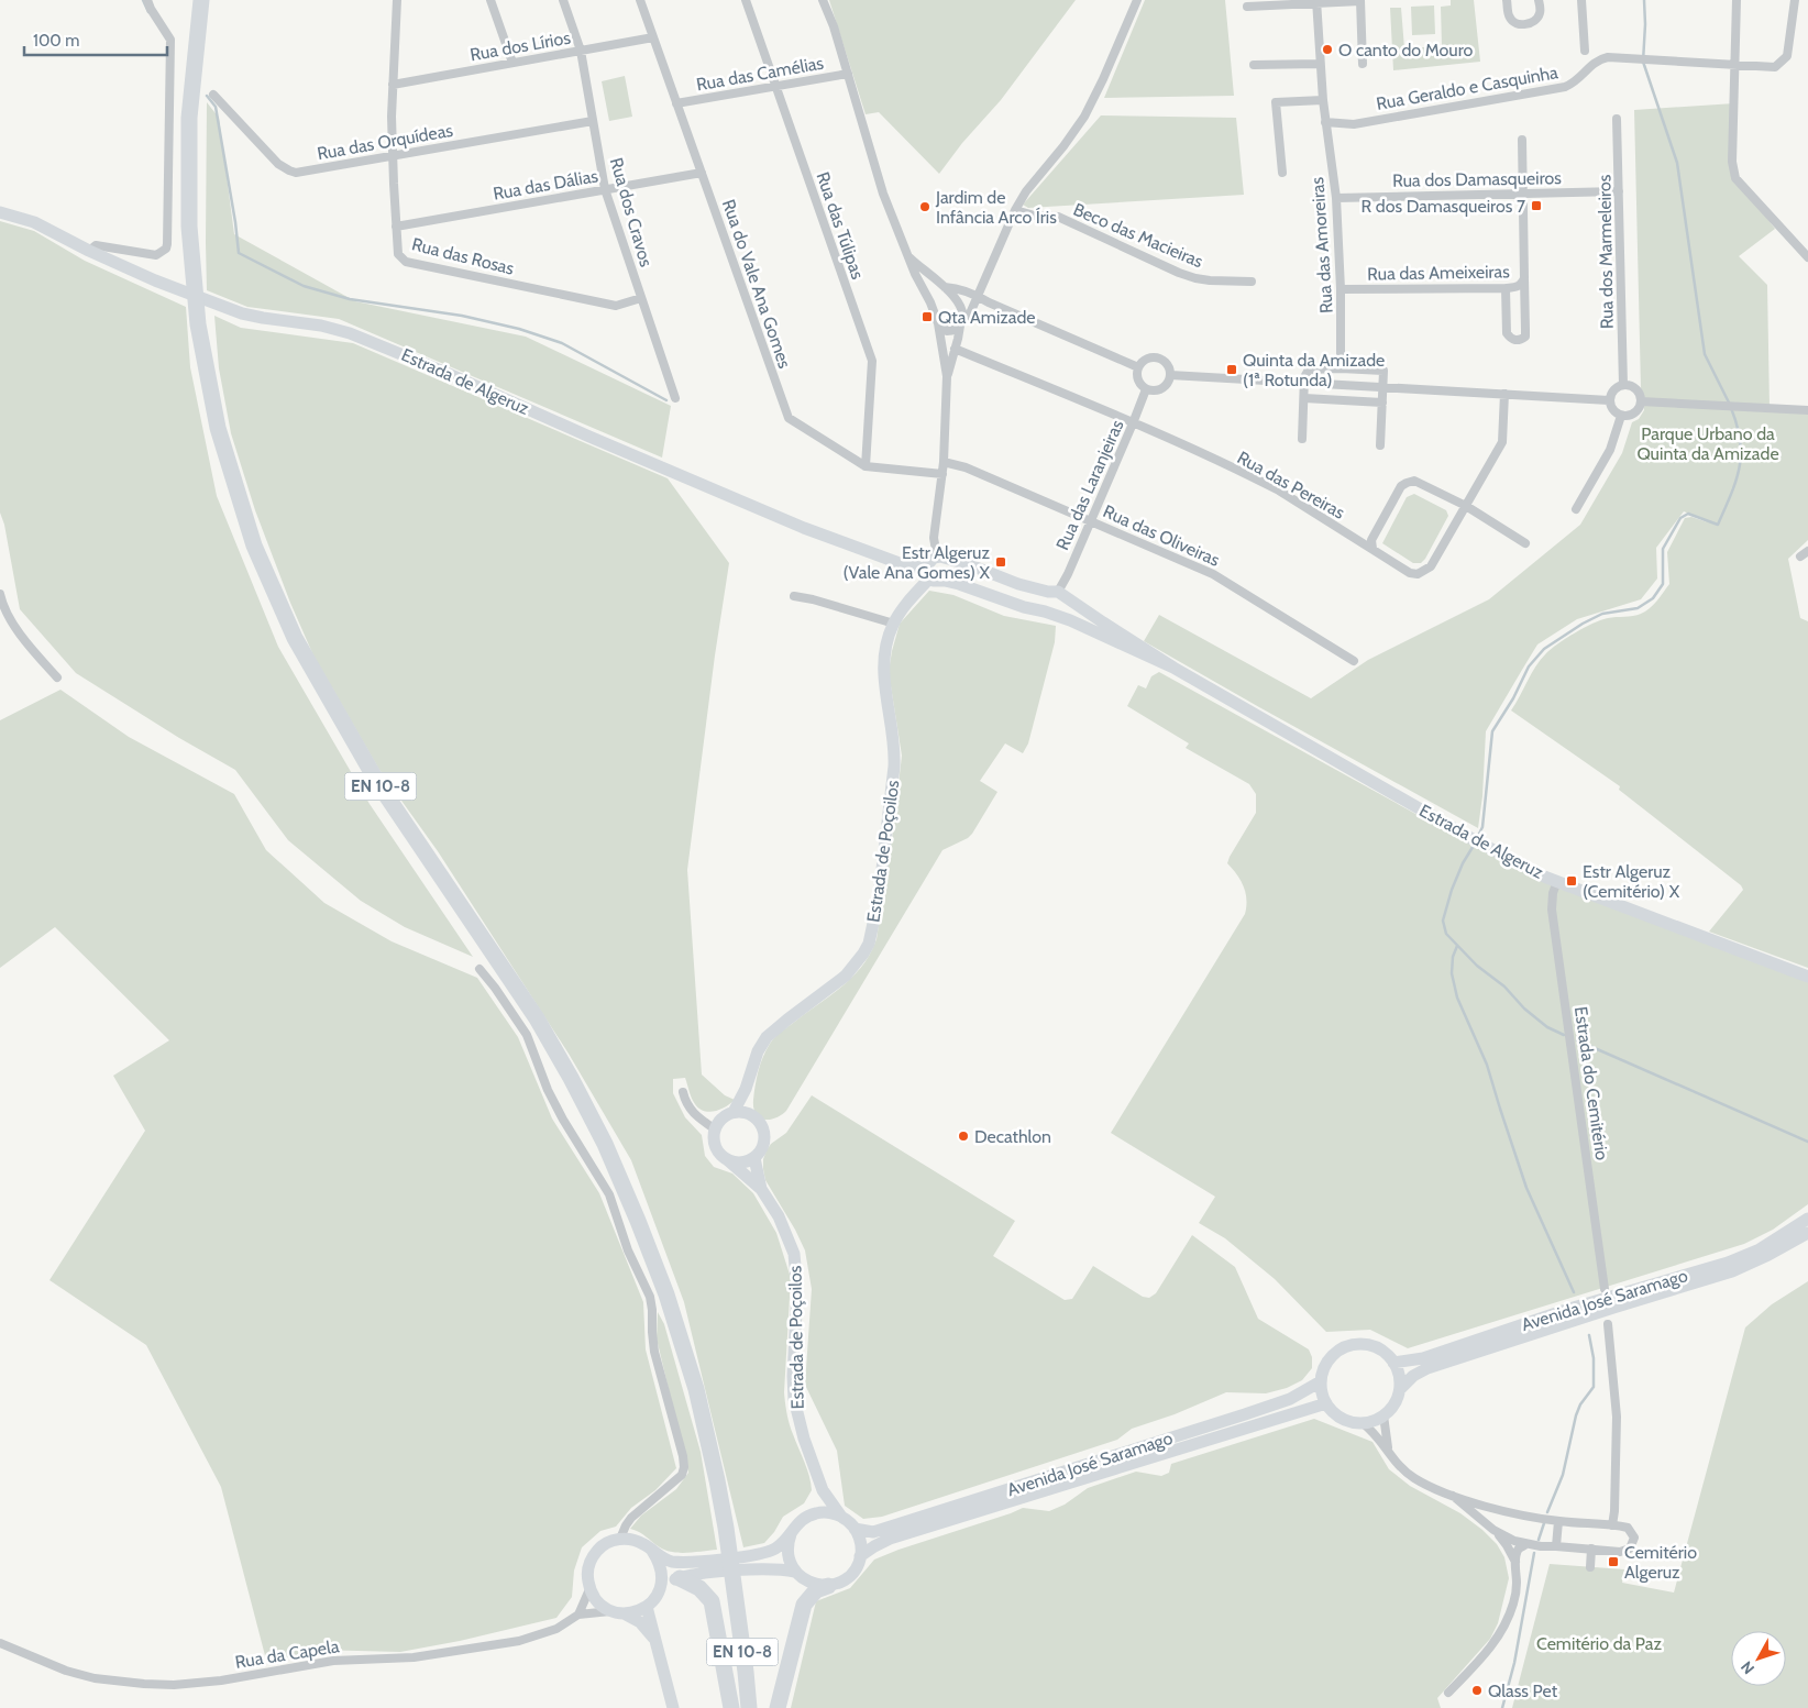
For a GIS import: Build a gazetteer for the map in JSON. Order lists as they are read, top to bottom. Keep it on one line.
{"streets":{"highway":["EN 10-8"],"main road":["Estrada de Algeruz","Estrada de Poçoilos","Avenida José Saramago"],"street":["Rua dos Lírios","Rua das Camélias","Rua Geraldo e Casquinha","Rua das Orquídeas","Rua dos Damasqueiros","Rua das Dálias","Rua dos Cravos","Rua das Túlipas","Beco das Macieiras","Rua das Amoreiras","Rua dos Marmeleiros","Rua das Rosas","Rua das Ameixeiras","Rua do Vale Ana Gomes","Rua das Laranjeiras","Rua das Pereiras","Rua das Oliveiras","Estrada do Cemitério","Rua da Capela"]},"crossings":[["Rua dos Lírios","Rua dos Cravos"],["Rua dos Lírios","Rua das Rosas"],["Rua dos Lírios","Rua do Vale Ana Gomes"],["Rua das Camélias","Rua das Túlipas"],["Rua das Camélias","Rua do Vale Ana Gomes"],["Rua Geraldo e Casquinha","Rua das Amoreiras"],["Rua das Orquídeas","Rua dos Cravos"],["Rua das Orquídeas","Rua das Rosas"],["Rua dos Damasqueiros","Rua das Amoreiras"],["Rua dos Damasqueiros","Rua dos Marmeleiros"],["Rua dos Damasqueiros","Rua das Ameixeiras"],["Rua das Dálias","Rua dos Cravos"],["Rua das Dálias","Rua das Rosas"],["Rua das Dálias","Rua do Vale Ana Gomes"],["Rua dos Cravos","Rua das Rosas"],["Rua das Túlipas","Rua do Vale Ana Gomes"],["Rua das Amoreiras","Rua das Ameixeiras"],["Estrada de Algeruz","Rua das Laranjeiras"],["Estrada de Algeruz","Estrada de Poçoilos"],["Estrada de Algeruz","Estrada do Cemitério"],["Rua das Laranjeiras","Rua das Pereiras"],["Rua das Laranjeiras","Rua das Oliveiras"],["Estrada de Poçoilos","Avenida José Saramago"]],"parks":["Parque Urbano da Quinta da Amizade","Cemitério da Paz"],"places":{"other":["O canto do Mouro","Jardim de Infância Arco Íris","Decathlon","Qlass Pet"],"transit":["R dos Damasqueiros 7","Qta Amizade","Quinta da Amizade (1ª Rotunda)","Estr Algeruz (Vale Ana Gomes) X","Estr Algeruz (Cemitério) X","Cemitério Algeruz"]},"scale_bar":"100 m","north":"bottom left"}
